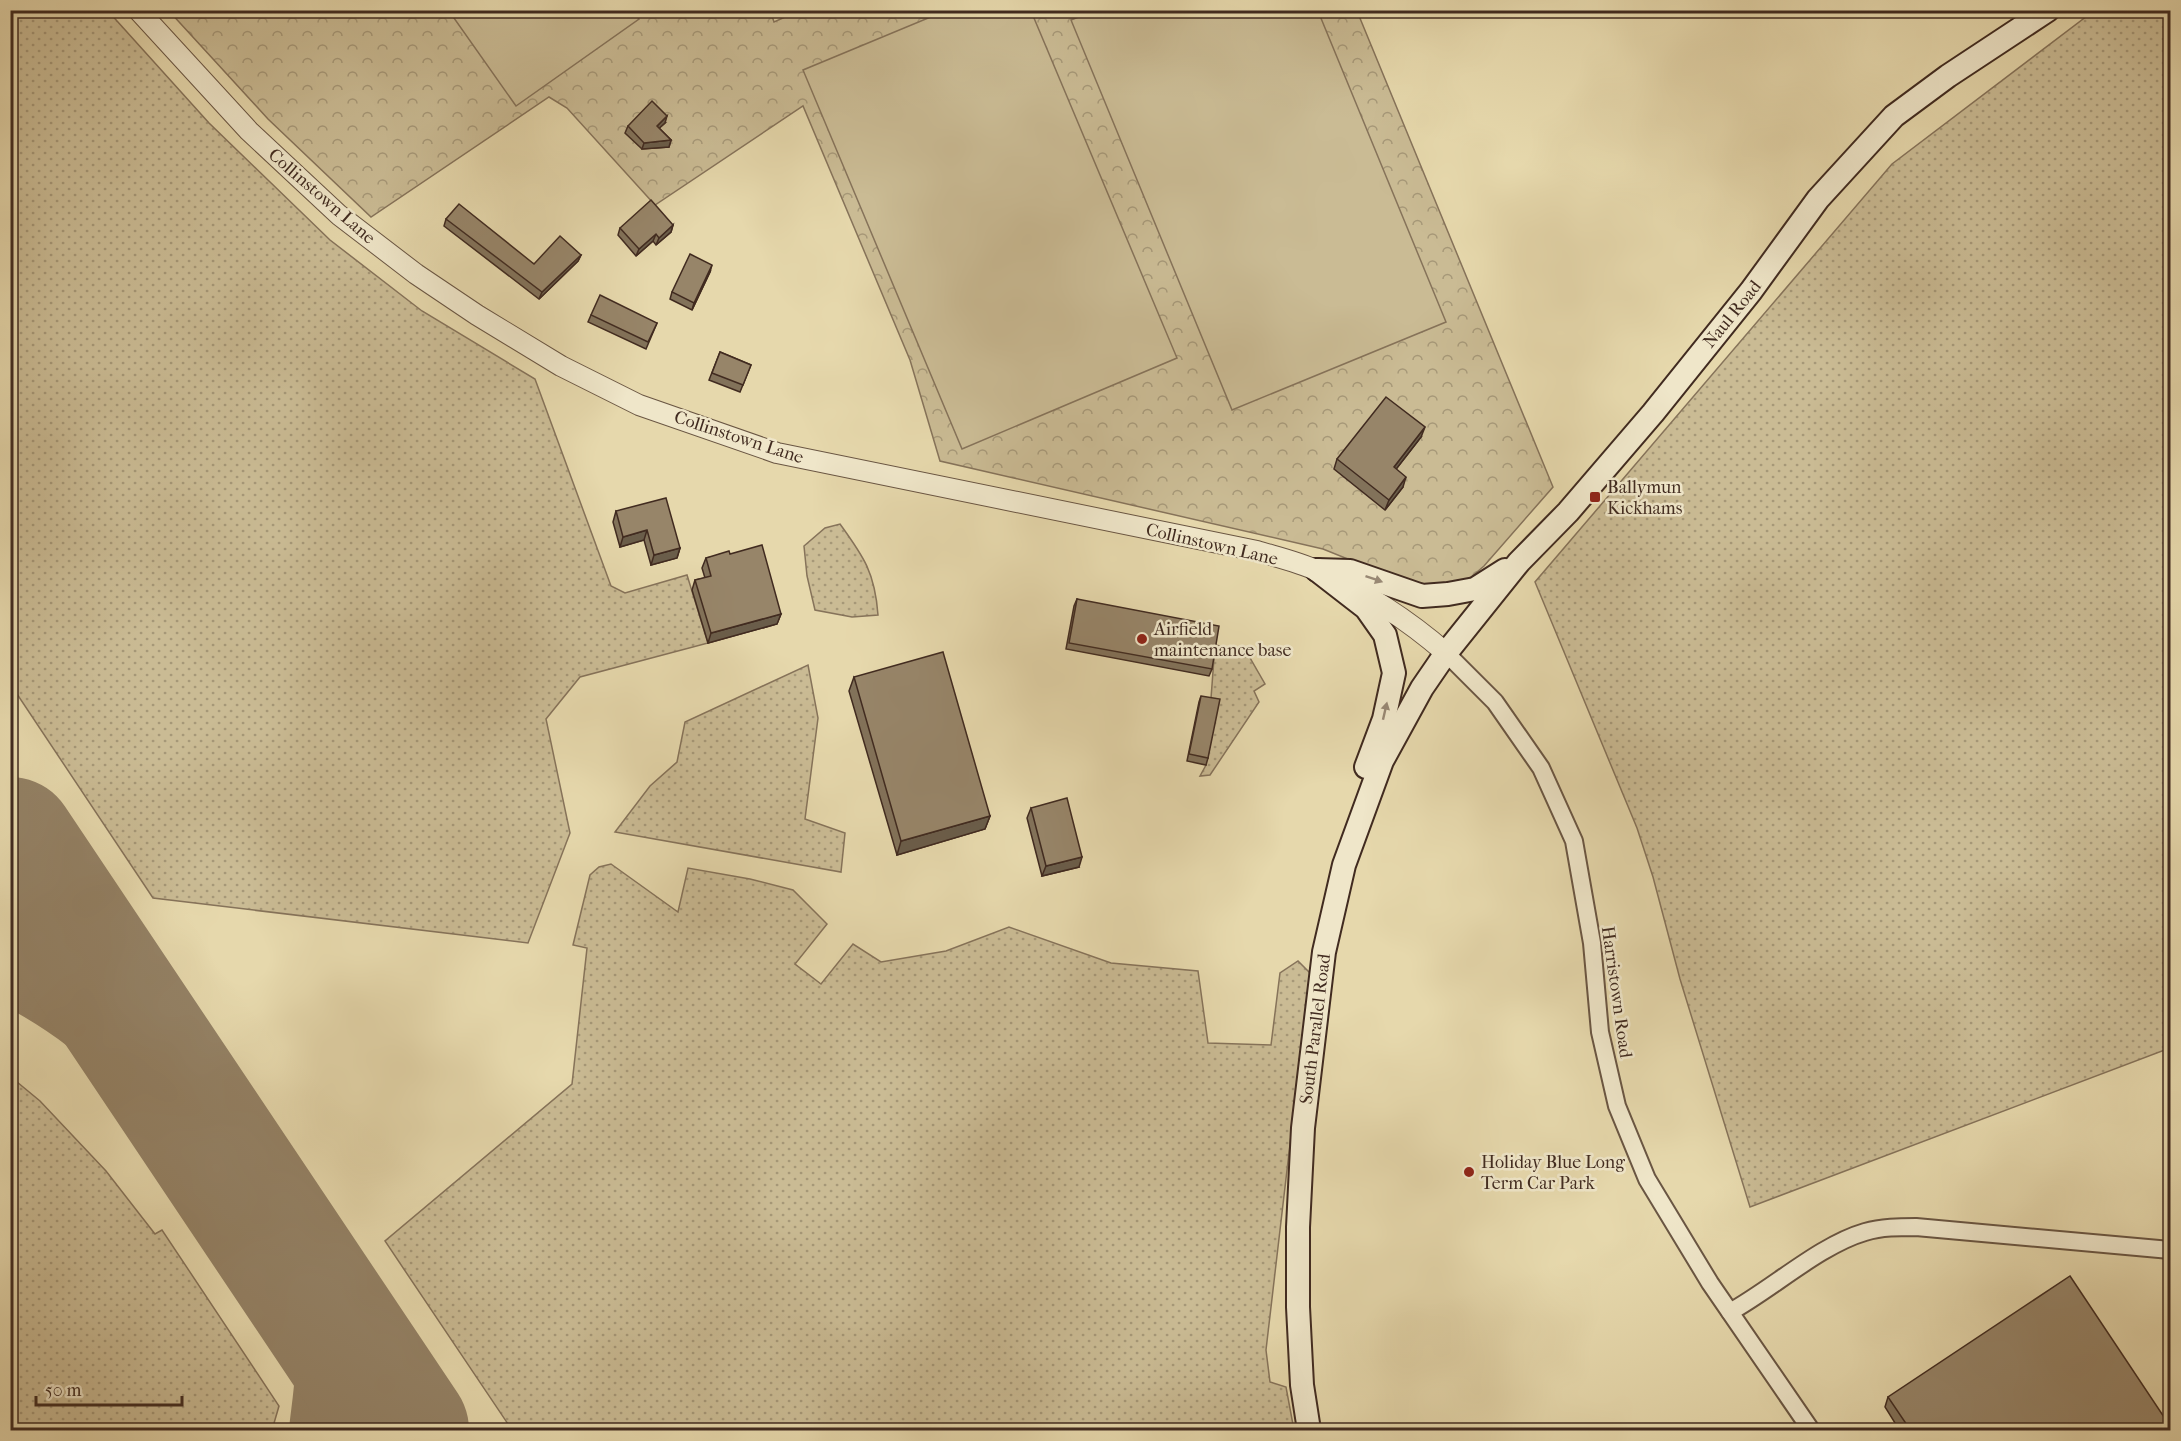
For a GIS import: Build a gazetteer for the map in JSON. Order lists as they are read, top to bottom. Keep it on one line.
{"streets":{"main road":["Naul Road","South Parallel Road"],"street":["Collinstown Lane","Harristown Road"]},"crossings":[["Collinstown Lane","Naul Road"],["Collinstown Lane","Harristown Road"],["Collinstown Lane","South Parallel Road"],["Naul Road","Harristown Road"],["Naul Road","South Parallel Road"],["Harristown Road","South Parallel Road"]],"places":{"transit":["Ballymun Kickhams"],"other":["Airfield maintenance base","Holiday Blue Long Term Car Park"]},"scale_bar":"50 m"}
